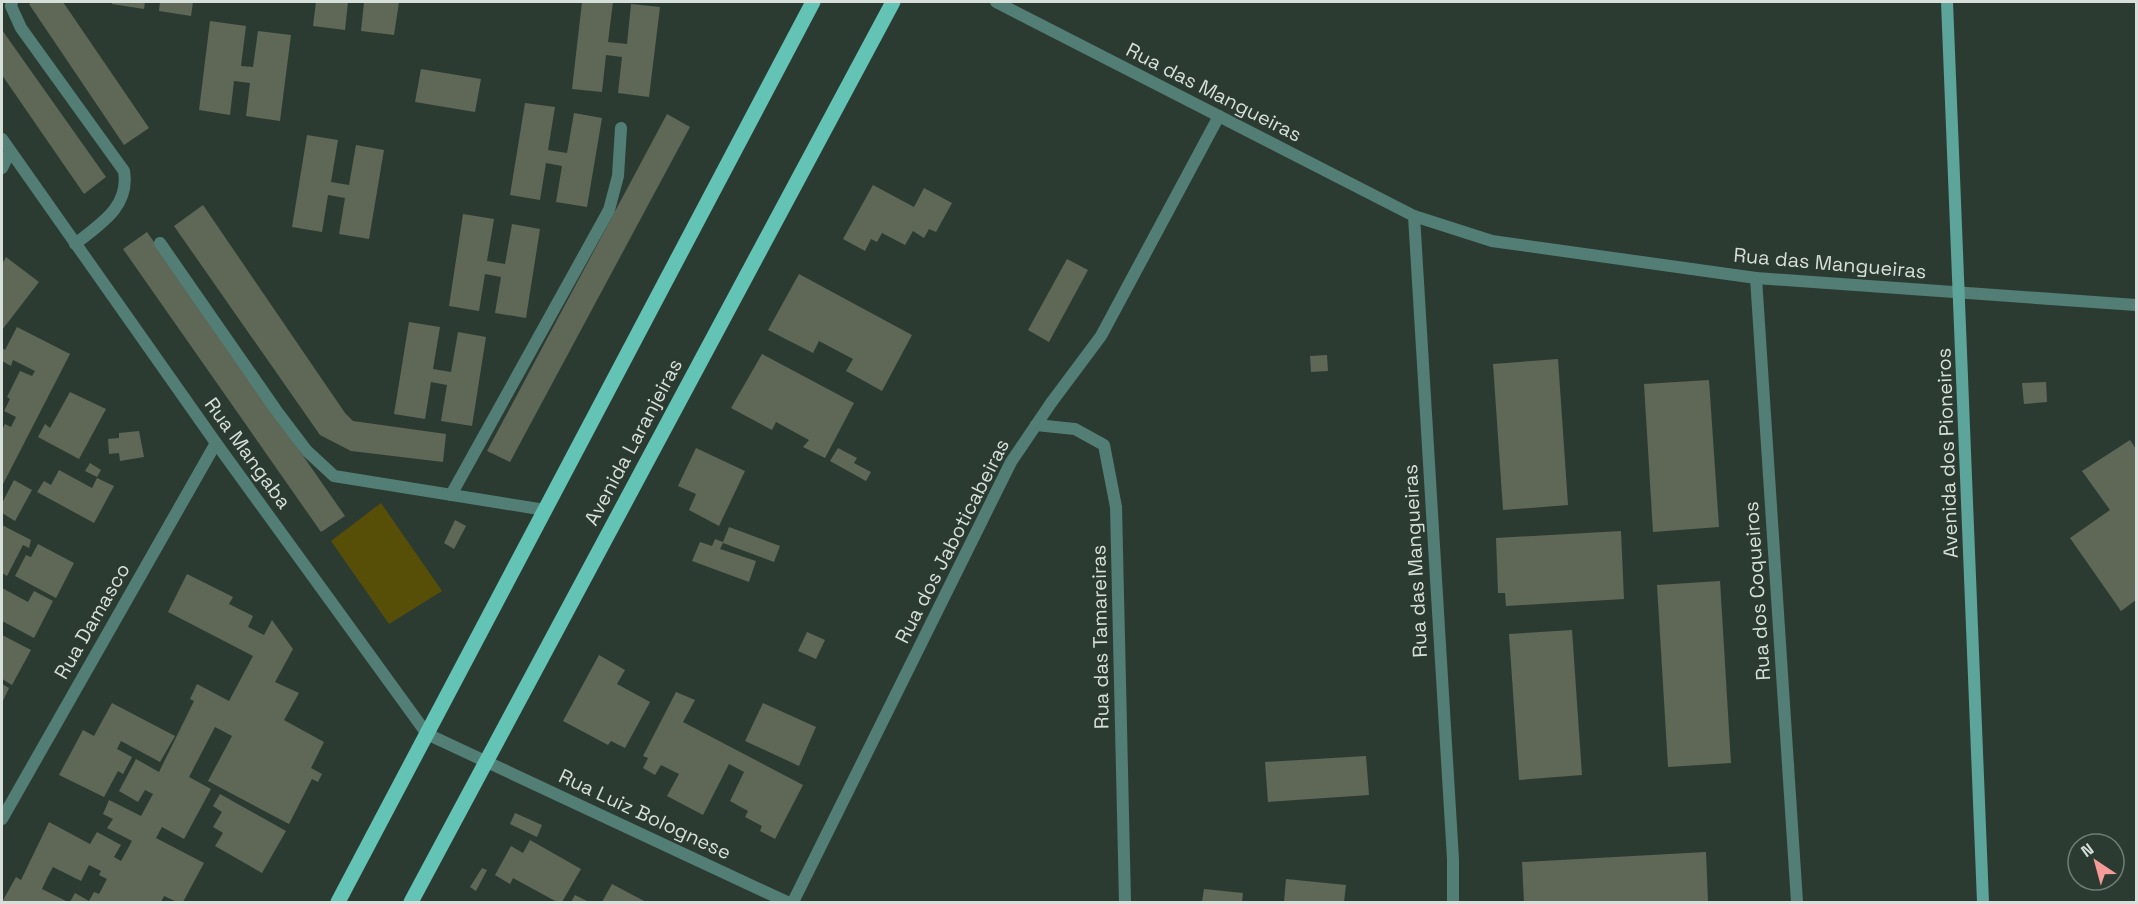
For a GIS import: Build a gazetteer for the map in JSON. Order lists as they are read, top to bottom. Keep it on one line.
{"streets":{"main road":["Avenida Laranjeiras","Avenida dos Pioneiros"],"street":["Rua das Mangueiras","Rua Mangaba","Rua dos Jaboticabeiras","Rua dos Coqueiros","Rua Damasco","Rua das Tamareiras","Rua Luiz Bolognese"]},"crossings":[["Rua das Mangueiras","Avenida dos Pioneiros"],["Rua das Mangueiras","Rua dos Jaboticabeiras"],["Rua das Mangueiras","Rua dos Coqueiros"],["Avenida Laranjeiras","Rua Mangaba"],["Avenida Laranjeiras","Rua Luiz Bolognese"],["Rua Mangaba","Rua Damasco"],["Rua Mangaba","Rua Luiz Bolognese"],["Rua dos Jaboticabeiras","Rua das Tamareiras"]],"north":"top left"}
